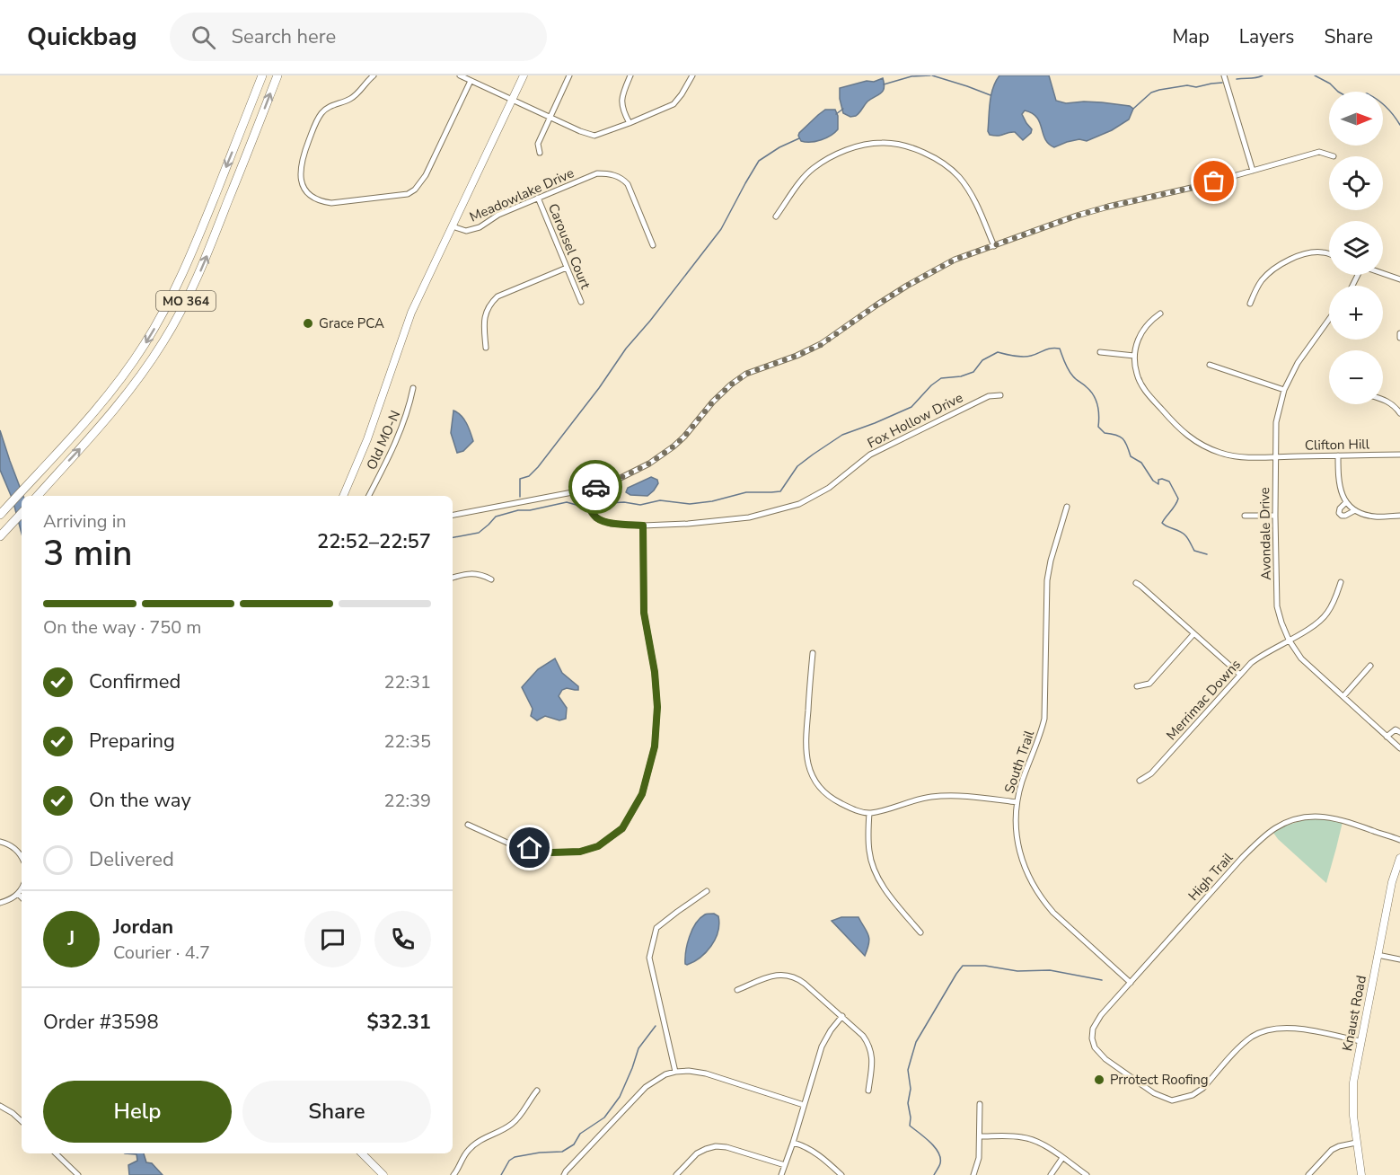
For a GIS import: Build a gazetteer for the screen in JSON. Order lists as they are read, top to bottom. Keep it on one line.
{"streets":{"highway":["MO 364"],"main road":["Knaust Road"],"street":["Meadowlake Drive","Carousel Court","Fox Hollow Drive","Old MO-N","Clifton Hill","Avondale Drive","Merrimac Downs","South Trail","High Trail"]},"crossings":[["Meadowlake Drive","Carousel Court"],["Clifton Hill","Avondale Drive"],["Avondale Drive","Merrimac Downs"],["South Trail","High Trail"],["High Trail","Knaust Road"]],"places":["Grace PCA","Prrotect Roofing"],"north":"right","page":{"header":"Quickbag","search":"Search here","nav":["Map","Layers","Share"],"map_buttons":["+","−"],"heading":["3 min","Arriving in","22:52–22:57"],"panel":["Jordan","Courier · 4.7","Order #3598","$32.31"],"bar":"On the way · 750 m","list":[["Confirmed","22:31"],["Preparing","22:35"],["On the way","22:39"],"Delivered"],"round":"J","buttons":["Help","Share"]}}
